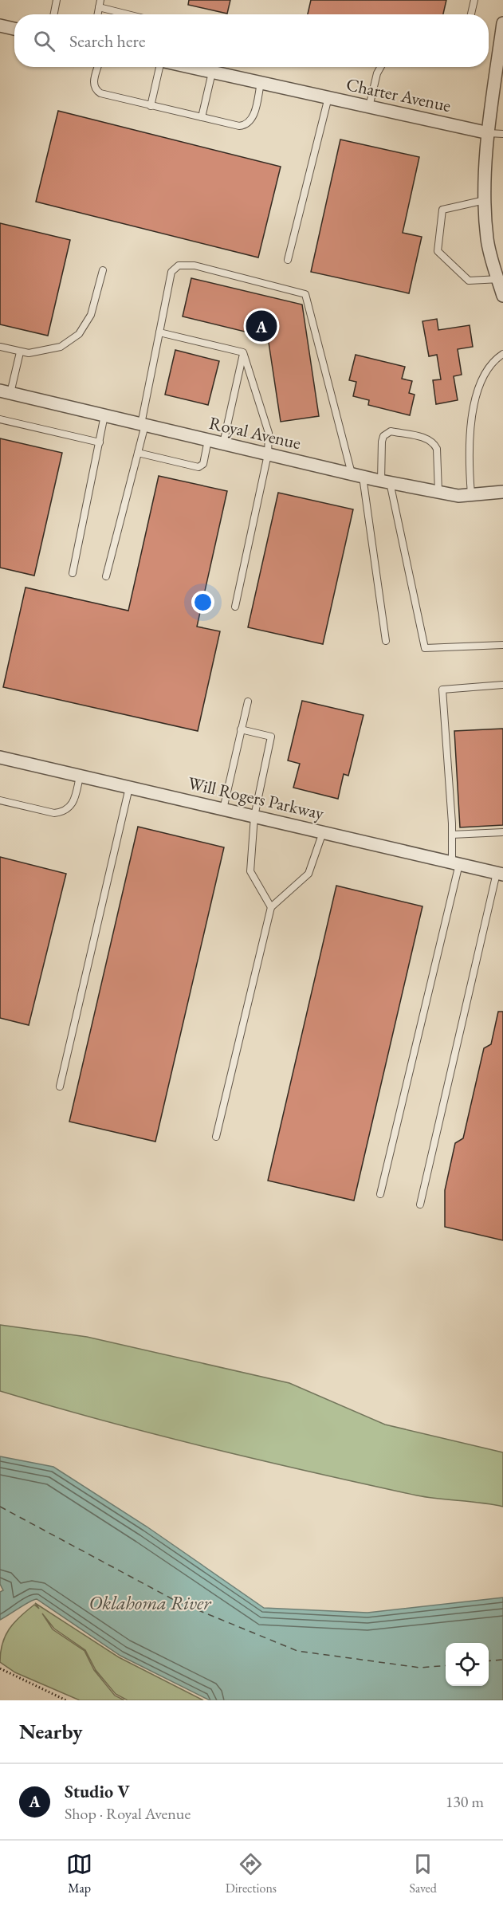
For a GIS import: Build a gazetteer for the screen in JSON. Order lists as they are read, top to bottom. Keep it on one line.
{"streets":{"street":["Charter Avenue","Royal Avenue","Will Rogers Parkway"]},"water":["Oklahoma River"],"page":{"search":"Search here","pins":"A","heading":"Nearby","list":[{"mark":"A","name":"Studio V","note":"Shop · Royal Avenue","value":"130 m"}],"nav":["Map","Directions","Saved"]}}
